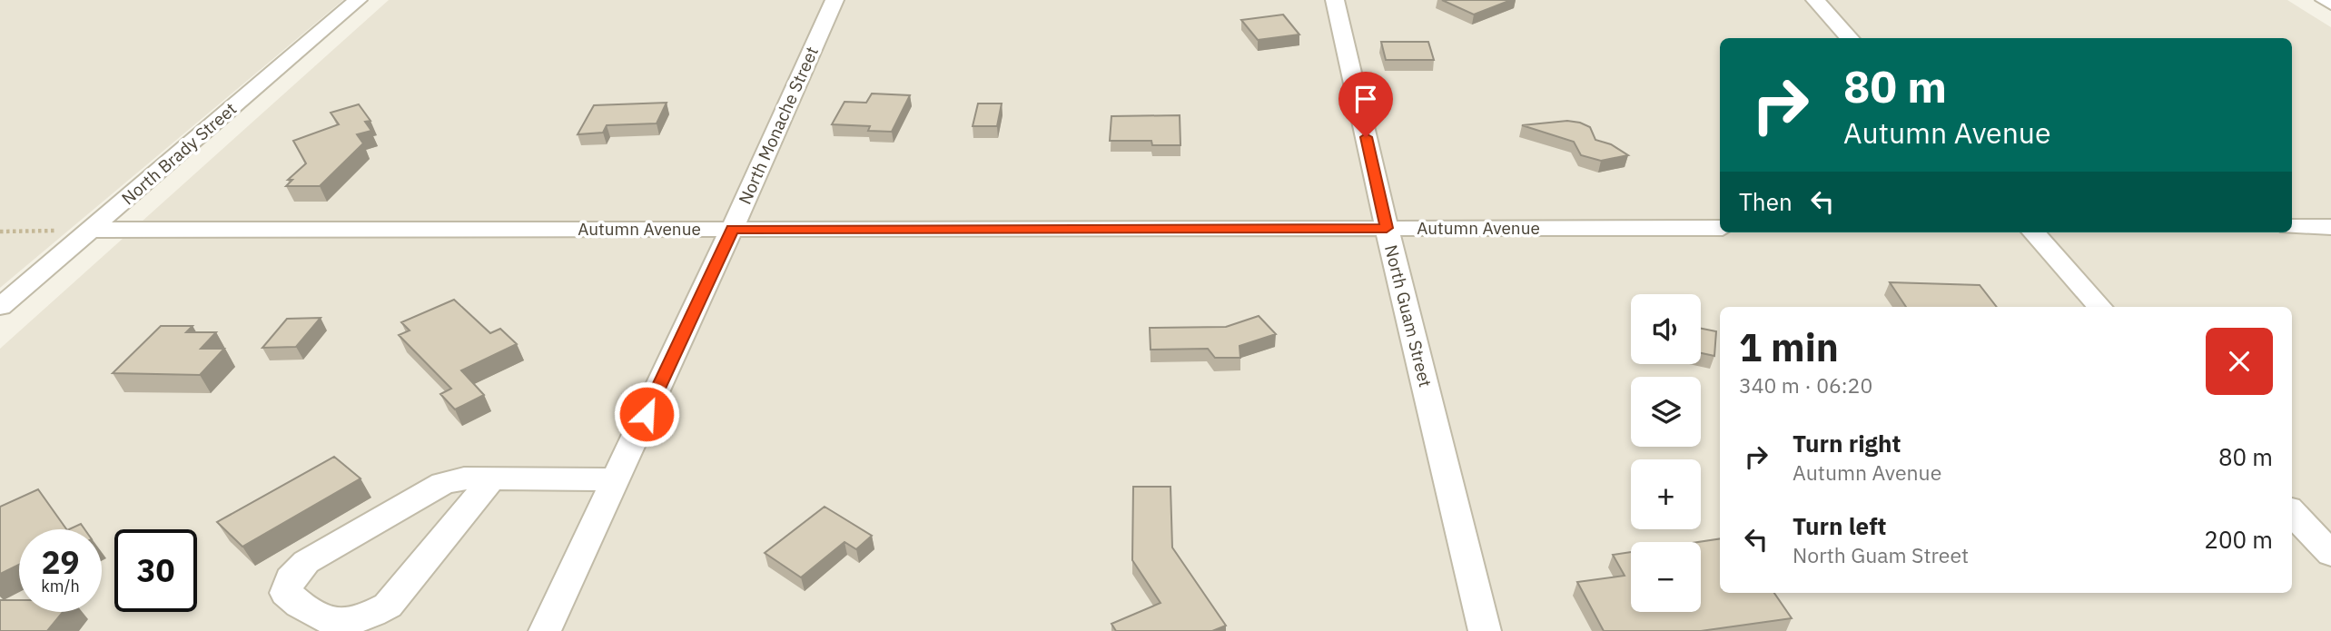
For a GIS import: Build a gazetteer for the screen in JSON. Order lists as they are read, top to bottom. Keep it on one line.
{"streets":{"street":["North Monache Street","North Brady Street","Autumn Avenue","North Guam Street"]},"crossings":[["North Monache Street","Autumn Avenue"],["North Brady Street","Autumn Avenue"],["Autumn Avenue","North Guam Street"]],"page":{"turn":["80 m","Autumn Avenue"],"then":"Then","map_buttons":["+","−"],"heading":["1 min","340 m · 06:20"],"list":[{"name":"Turn right","note":"Autumn Avenue","value":"80 m"},{"name":"Turn left","note":"North Guam Street","value":"200 m"}],"speed":"29 km/h","limit":"30"}}
